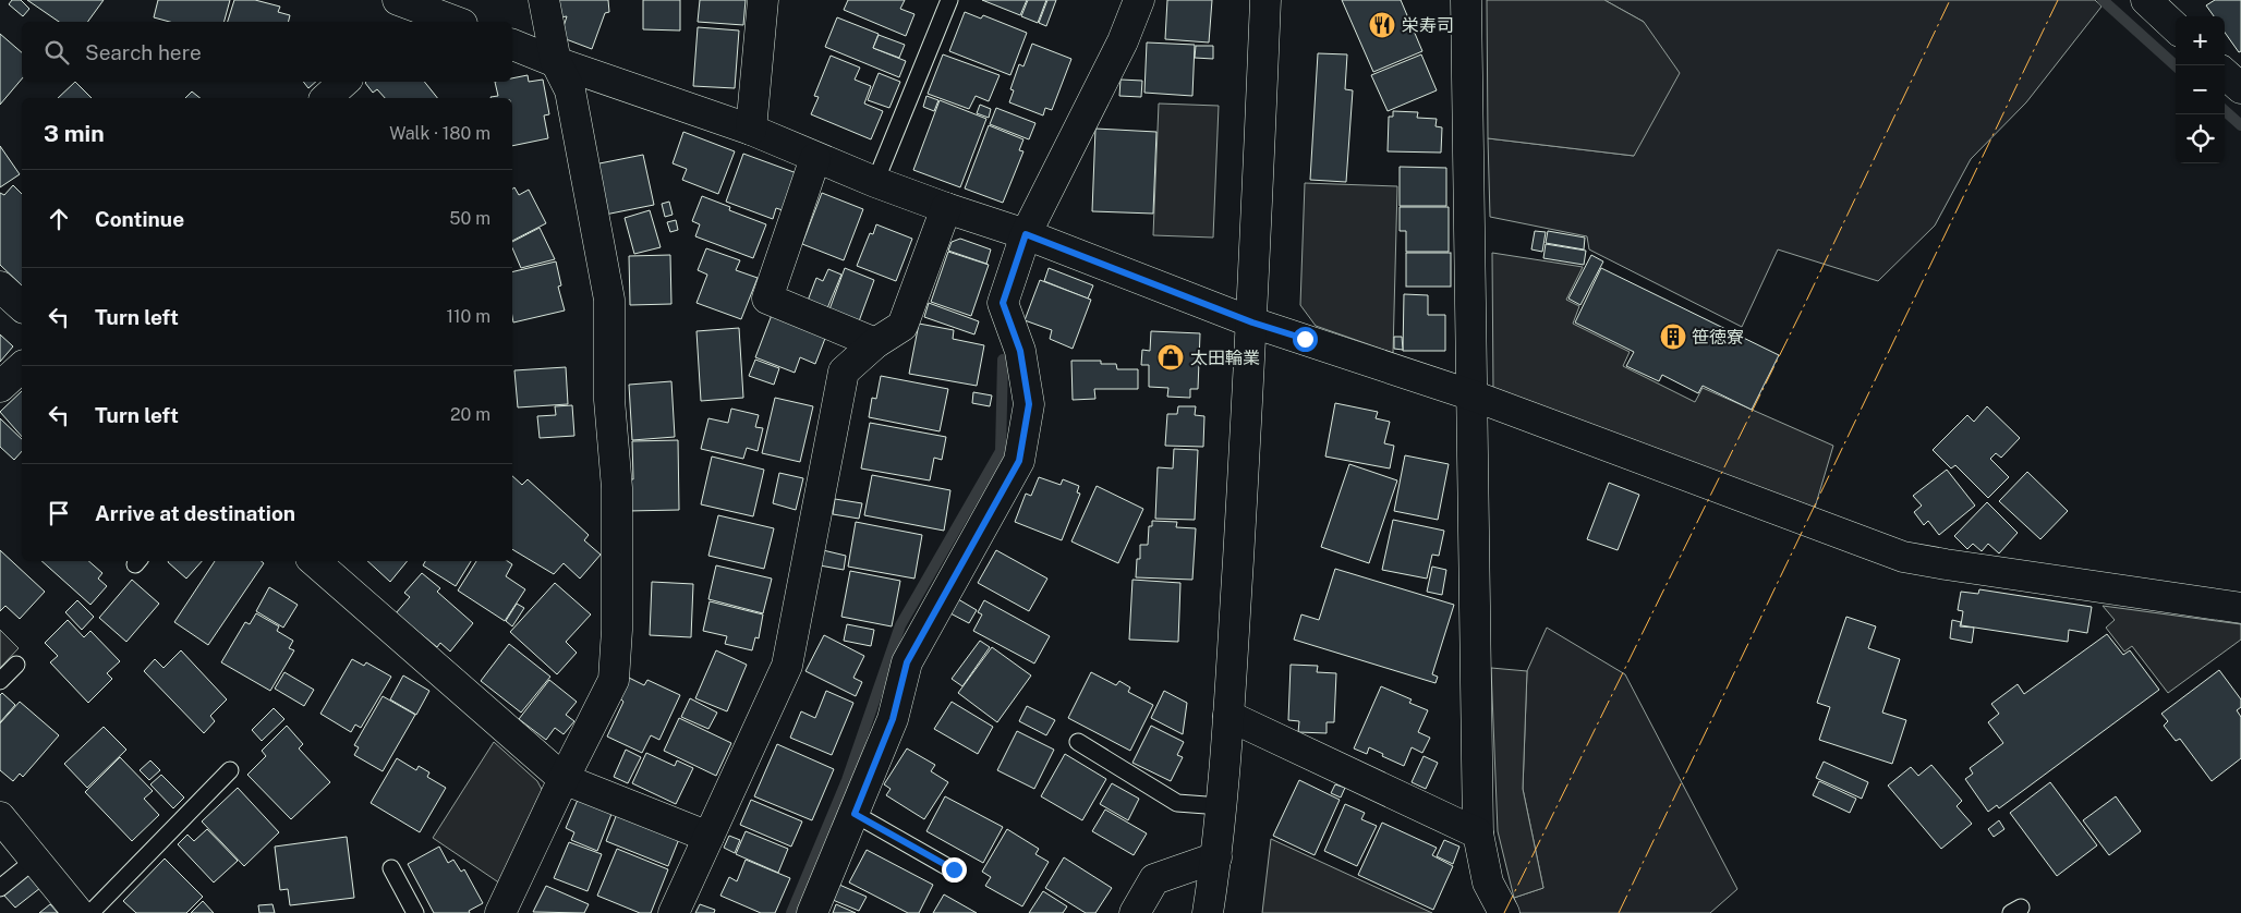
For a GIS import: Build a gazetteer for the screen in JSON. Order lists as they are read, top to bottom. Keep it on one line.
{"places":{"restaurant":["栄寿司"],"building":["笹徳寮"],"shop":["太田輪業"]},"page":{"map_buttons":["+","−"],"search":"Search here","heading":["3 min","Walk · 180 m"],"list":[["Continue","50 m"],["Turn left","110 m"],["Turn left","20 m"],"Arrive at destination"]}}
